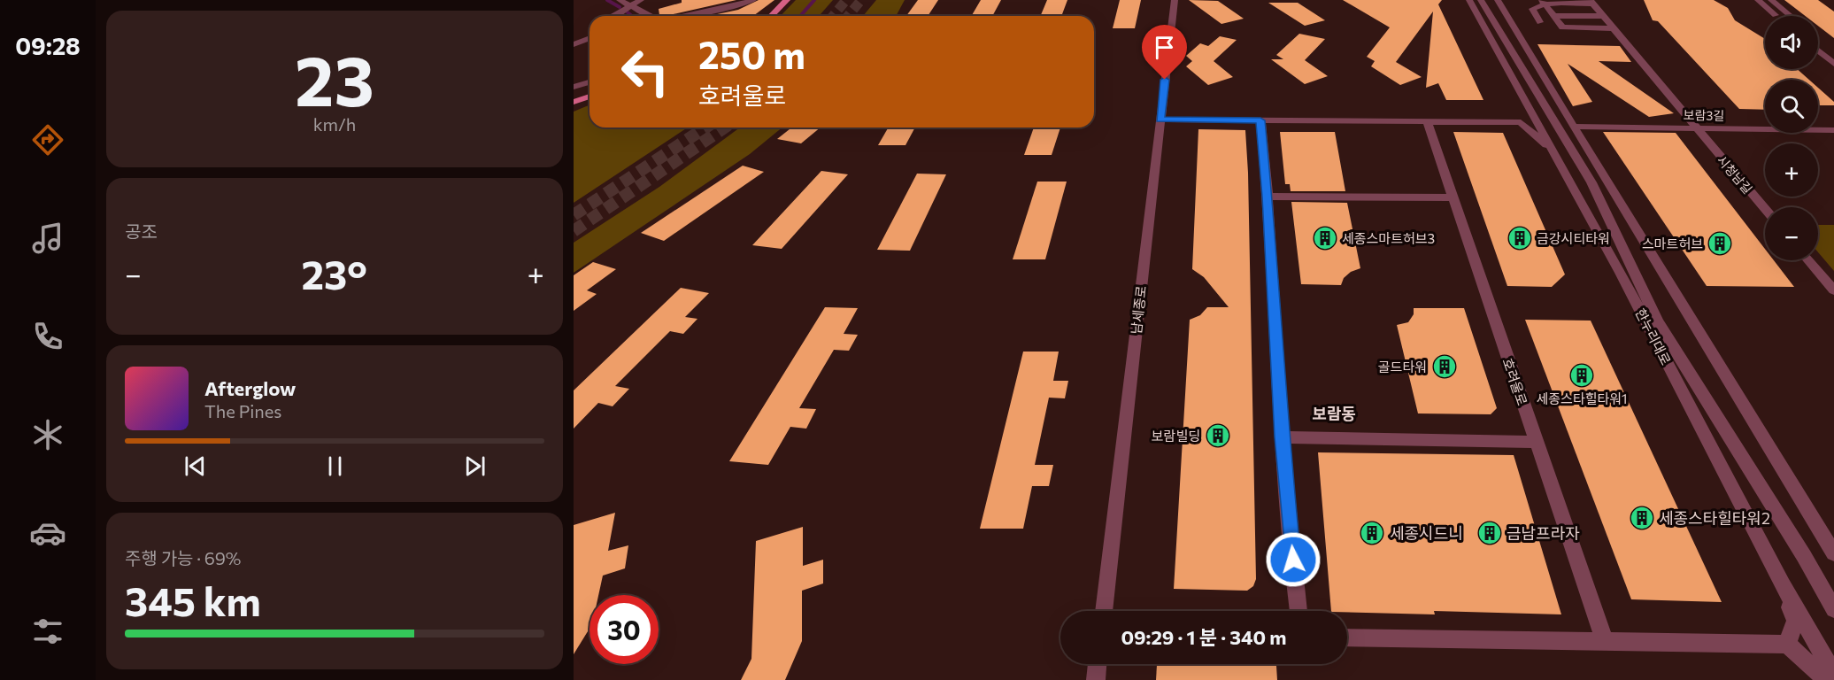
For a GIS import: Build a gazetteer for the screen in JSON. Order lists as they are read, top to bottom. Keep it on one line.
{"streets":{"street":["보람3길","시청남길","남세종로","한누리대로","호려울로"]},"crossings":[["보람3길","시청남길"]],"districts":["보람동"],"places":{"building":["세종스마트허브3","금강시티타워","스마트허브","골드타워","세종스타힐타워1","보람빌딩","세종스타힐타워2","세종시드니","금남프라자"]},"page":{"tabs":"09:28","tile":[["23","km/h"],"공조",["주행 가능 · 69%","345 km"]],"map_buttons":["+","−"],"turn":["250 m","호려울로"],"heat":["−","23°","+"],"song":["Afterglow","The Pines"],"limit":"30","trip":"09:29 · 1 분 · 340 m"}}
